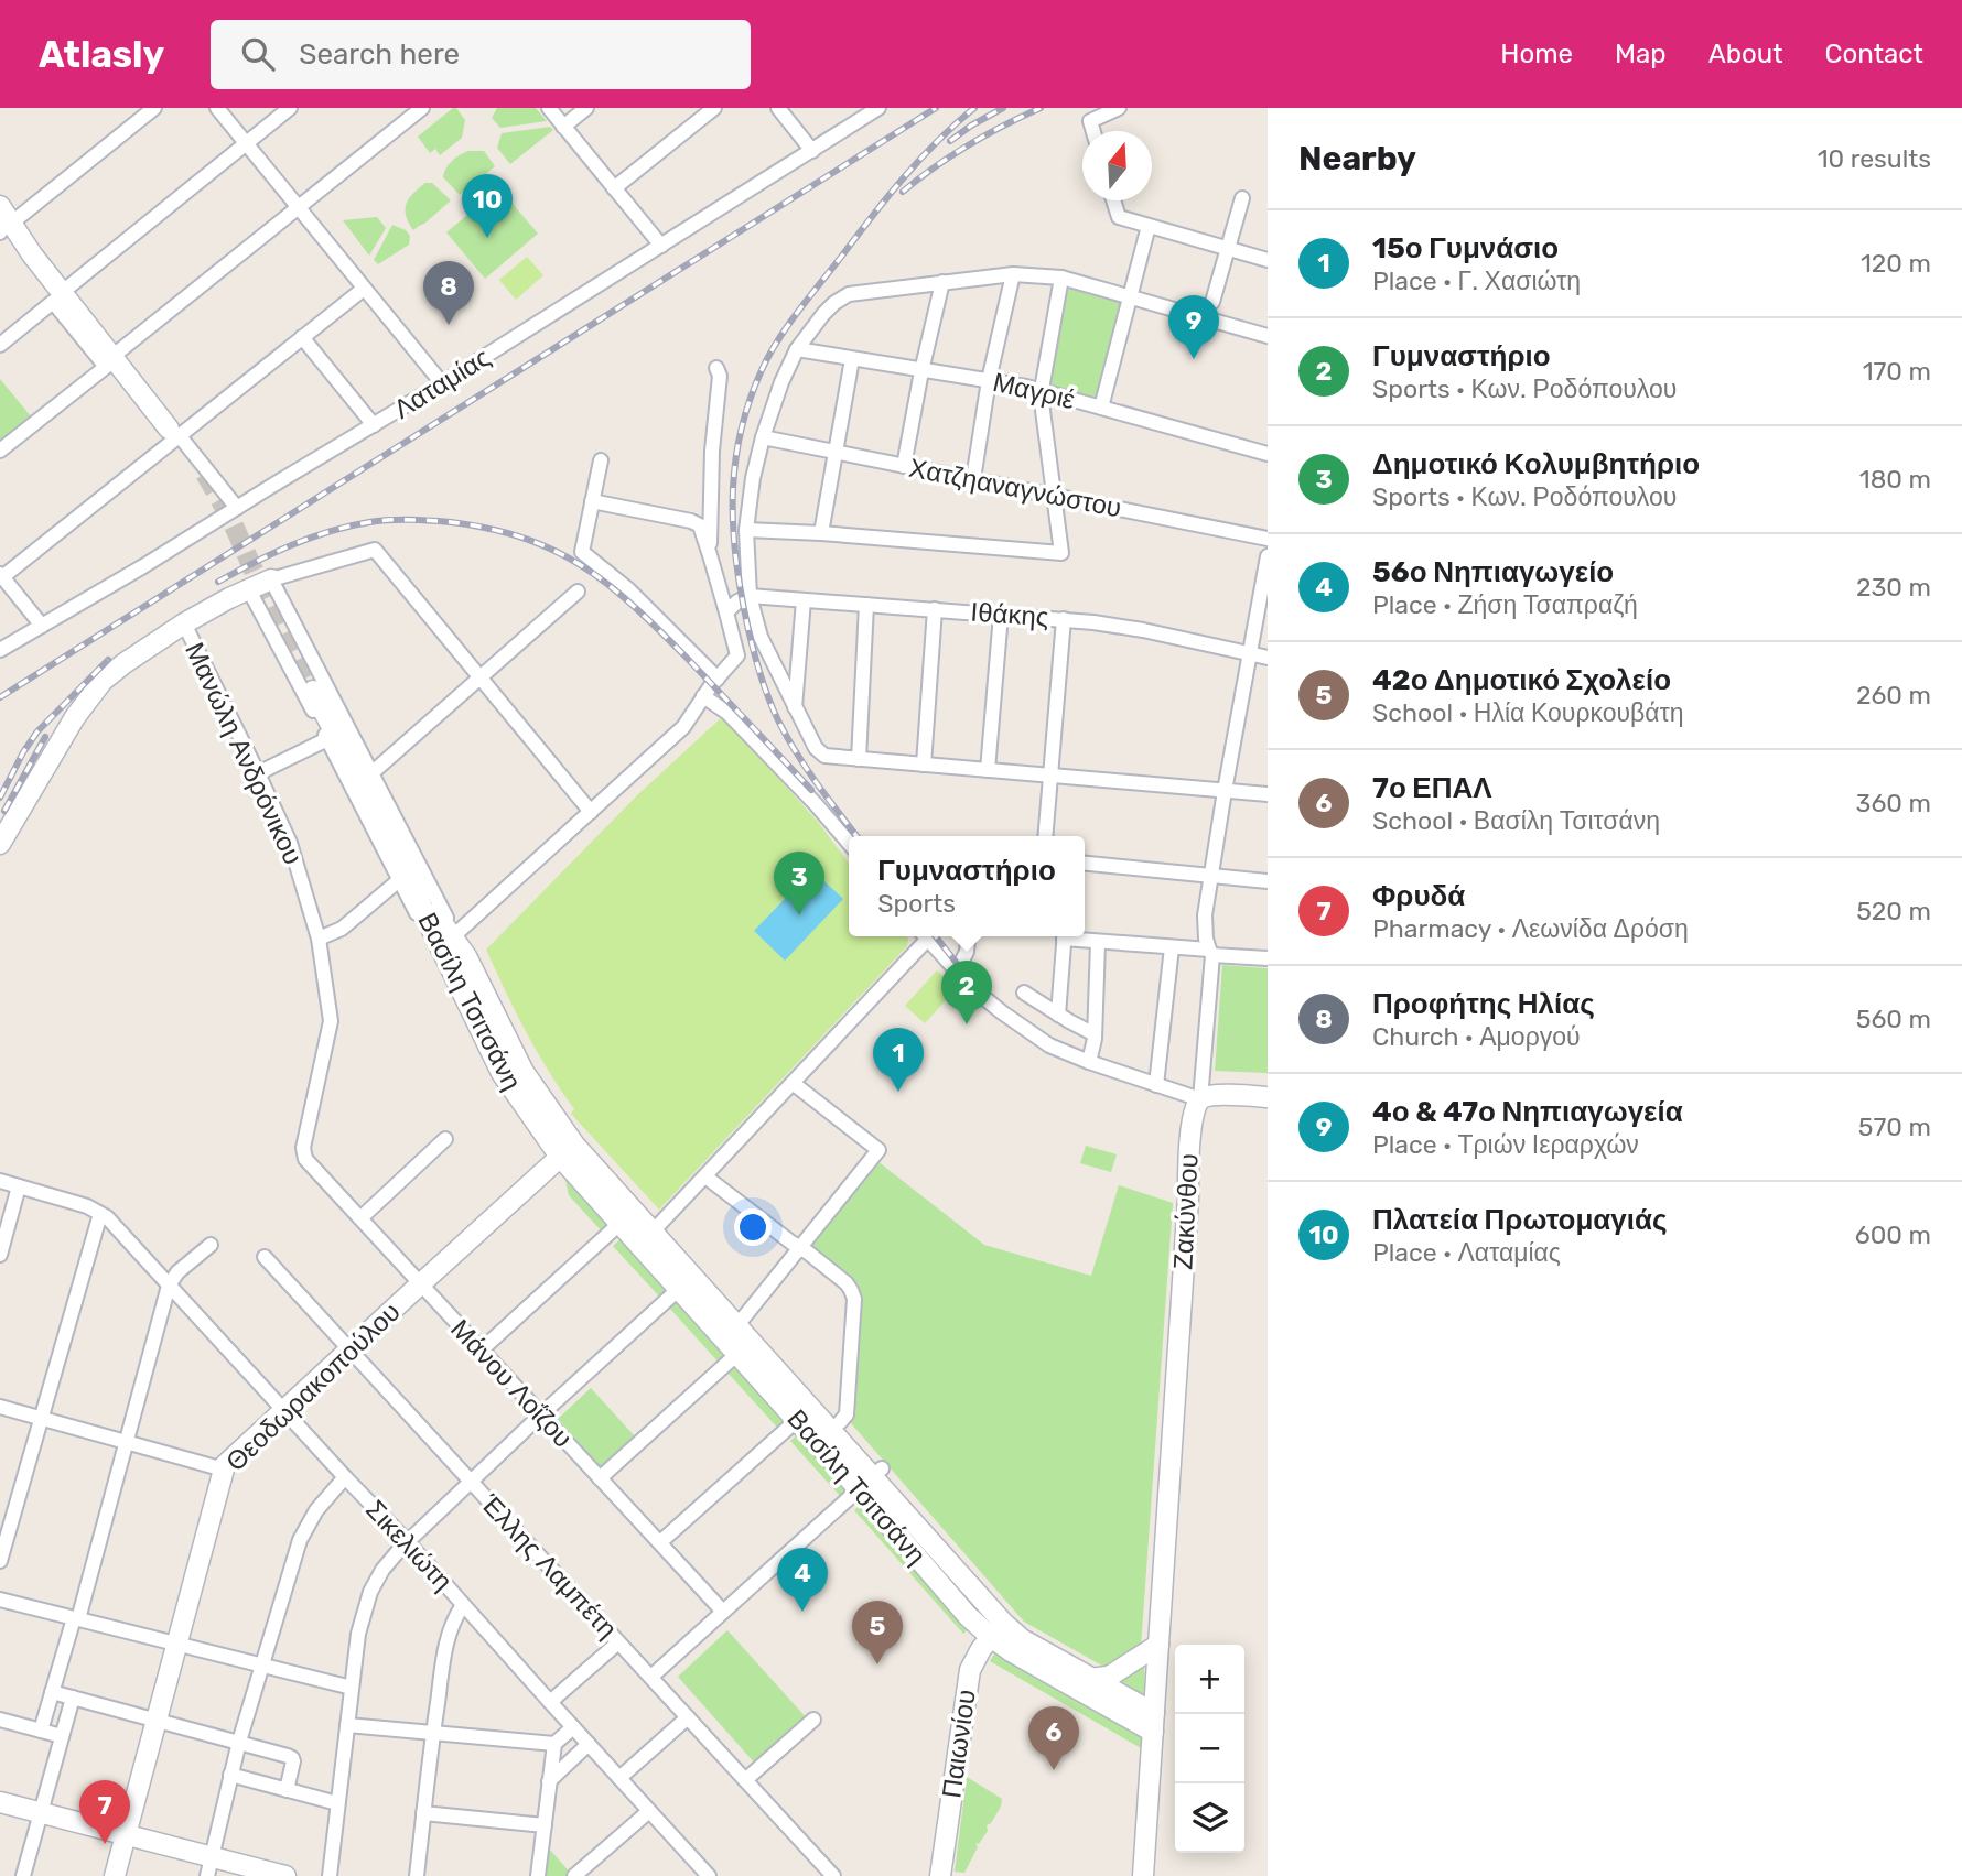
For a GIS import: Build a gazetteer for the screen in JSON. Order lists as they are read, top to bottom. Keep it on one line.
{"streets":{"street":["Λαταμίας","Μαγριέ","Χατζηαναγνώστου","Ιθάκης","Μανώλη Ανδρόνικου","Βασίλη Τσιτσάνη","Ζακύνθου","Μάνου Λοΐζου","Θεοδωρακοπούλου","Σικελιώτη","Έλλης Λαμπέτη","Παιωνίου"]},"crossings":[["Ιθάκης","Ζακύνθου"],["Μανώλη Ανδρόνικου","Μάνου Λοΐζου"],["Βασίλη Τσιτσάνη","Ζακύνθου"],["Βασίλη Τσιτσάνη","Θεοδωρακοπούλου"],["Βασίλη Τσιτσάνη","Παιωνίου"],["Μάνου Λοΐζου","Θεοδωρακοπούλου"],["Θεοδωρακοπούλου","Σικελιώτη"],["Θεοδωρακοπούλου","Έλλης Λαμπέτη"]],"north":"top","page":{"header":"Atlasly","search":"Search here","nav":["Home","Map","About","Contact"],"heading":["Nearby","10 results"],"pins":["10","8","9","3","2","1","4","5","6","7"],"list":[{"mark":"1","name":"15ο Γυμνάσιο","note":"Place · Γ. Χασιώτη","value":"120 m"},{"mark":"2","name":"Γυμναστήριο","note":"Sports · Κων. Ροδόπουλου","value":"170 m"},{"mark":"3","name":"Δημοτικό Κολυμβητήριο","note":"Sports · Κων. Ροδόπουλου","value":"180 m"},{"mark":"4","name":"56ο Νηπιαγωγείο","note":"Place · Ζήση Τσαπραζή","value":"230 m"},{"mark":"5","name":"42ο Δημοτικό Σχολείο","note":"School · Ηλία Κουρκουβάτη","value":"260 m"},{"mark":"6","name":"7ο ΕΠΑΛ","note":"School · Βασίλη Τσιτσάνη","value":"360 m"},{"mark":"7","name":"Φρυδά","note":"Pharmacy · Λεωνίδα Δρόση","value":"520 m"},{"mark":"8","name":"Προφήτης Ηλίας","note":"Church · Αμοργού","value":"560 m"},{"mark":"9","name":"4ο & 47ο Νηπιαγωγεία","note":"Place · Τριών Ιεραρχών","value":"570 m"},{"mark":"10","name":"Πλατεία Πρωτομαγιάς","note":"Place · Λαταμίας","value":"600 m"}],"popup":["Γυμναστήριο","Sports"],"map_buttons":["+","−"]}}
